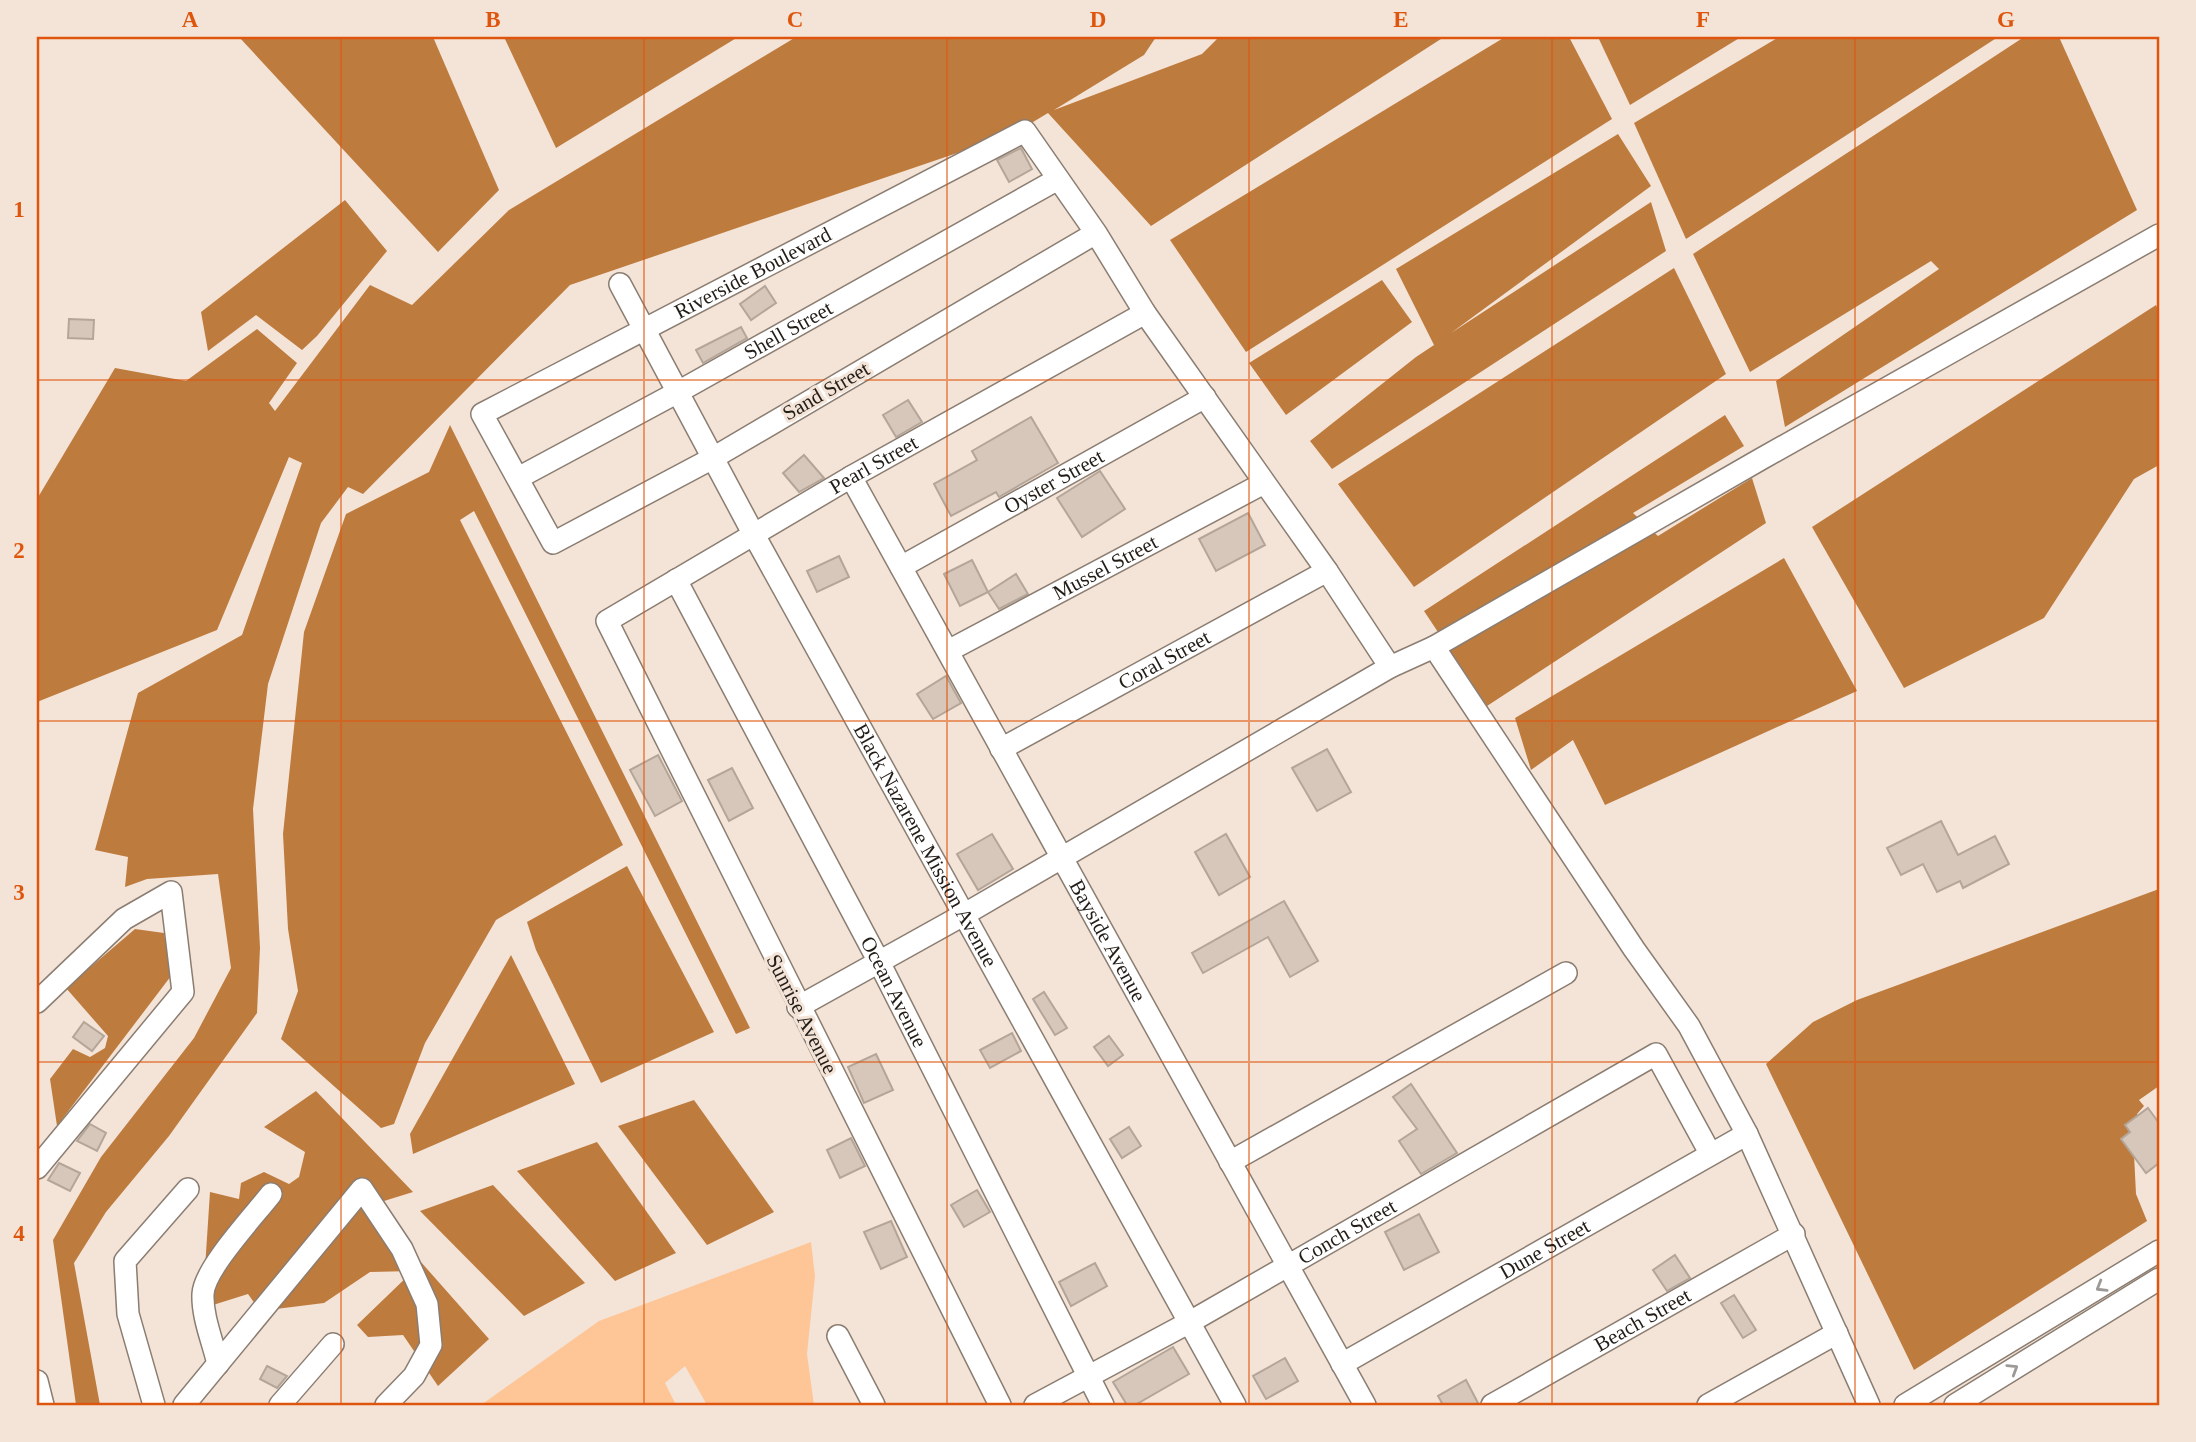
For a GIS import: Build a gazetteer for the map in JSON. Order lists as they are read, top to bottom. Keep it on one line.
{"streets":{"street":["Riverside Boulevard","Shell Street","Sand Street","Pearl Street","Oyster Street","Mussel Street","Coral Street","Black Nazarene Mission Avenue","Bayside Avenue","Ocean Avenue","Sunrise Avenue","Conch Street","Dune Street","Beach Street"]},"crossings":[["Riverside Boulevard","Shell Street"],["Riverside Boulevard","Sand Street"],["Riverside Boulevard","Black Nazarene Mission Avenue"],["Shell Street","Sand Street"],["Shell Street","Black Nazarene Mission Avenue"],["Sand Street","Black Nazarene Mission Avenue"],["Pearl Street","Black Nazarene Mission Avenue"],["Pearl Street","Bayside Avenue"],["Pearl Street","Ocean Avenue"],["Pearl Street","Sunrise Avenue"],["Oyster Street","Bayside Avenue"],["Mussel Street","Bayside Avenue"],["Coral Street","Bayside Avenue"],["Black Nazarene Mission Avenue","Conch Street"],["Bayside Avenue","Conch Street"],["Bayside Avenue","Dune Street"],["Ocean Avenue","Conch Street"],["Conch Street","Dune Street"]],"grid":{"columns":["A","B","C","D","E","F","G"],"rows":["1","2","3","4"]}}
